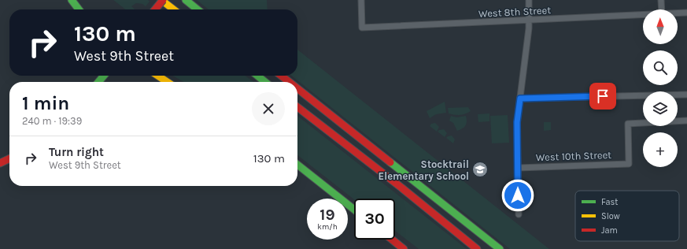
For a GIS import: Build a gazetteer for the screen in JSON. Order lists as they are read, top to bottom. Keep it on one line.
{"streets":{"street":["West 8th Street","West 10th Street"]},"places":{"school or university":["Stocktrail Elementary School"]},"legend":["Fast","Slow","Jam"],"north":"top","page":{"map_buttons":"+","turn":["130 m","West 9th Street"],"heading":["1 min","240 m · 19:39"],"list":[{"name":"Turn right","note":"West 9th Street","value":"130 m"}],"speed":"19 km/h","limit":"30"}}
